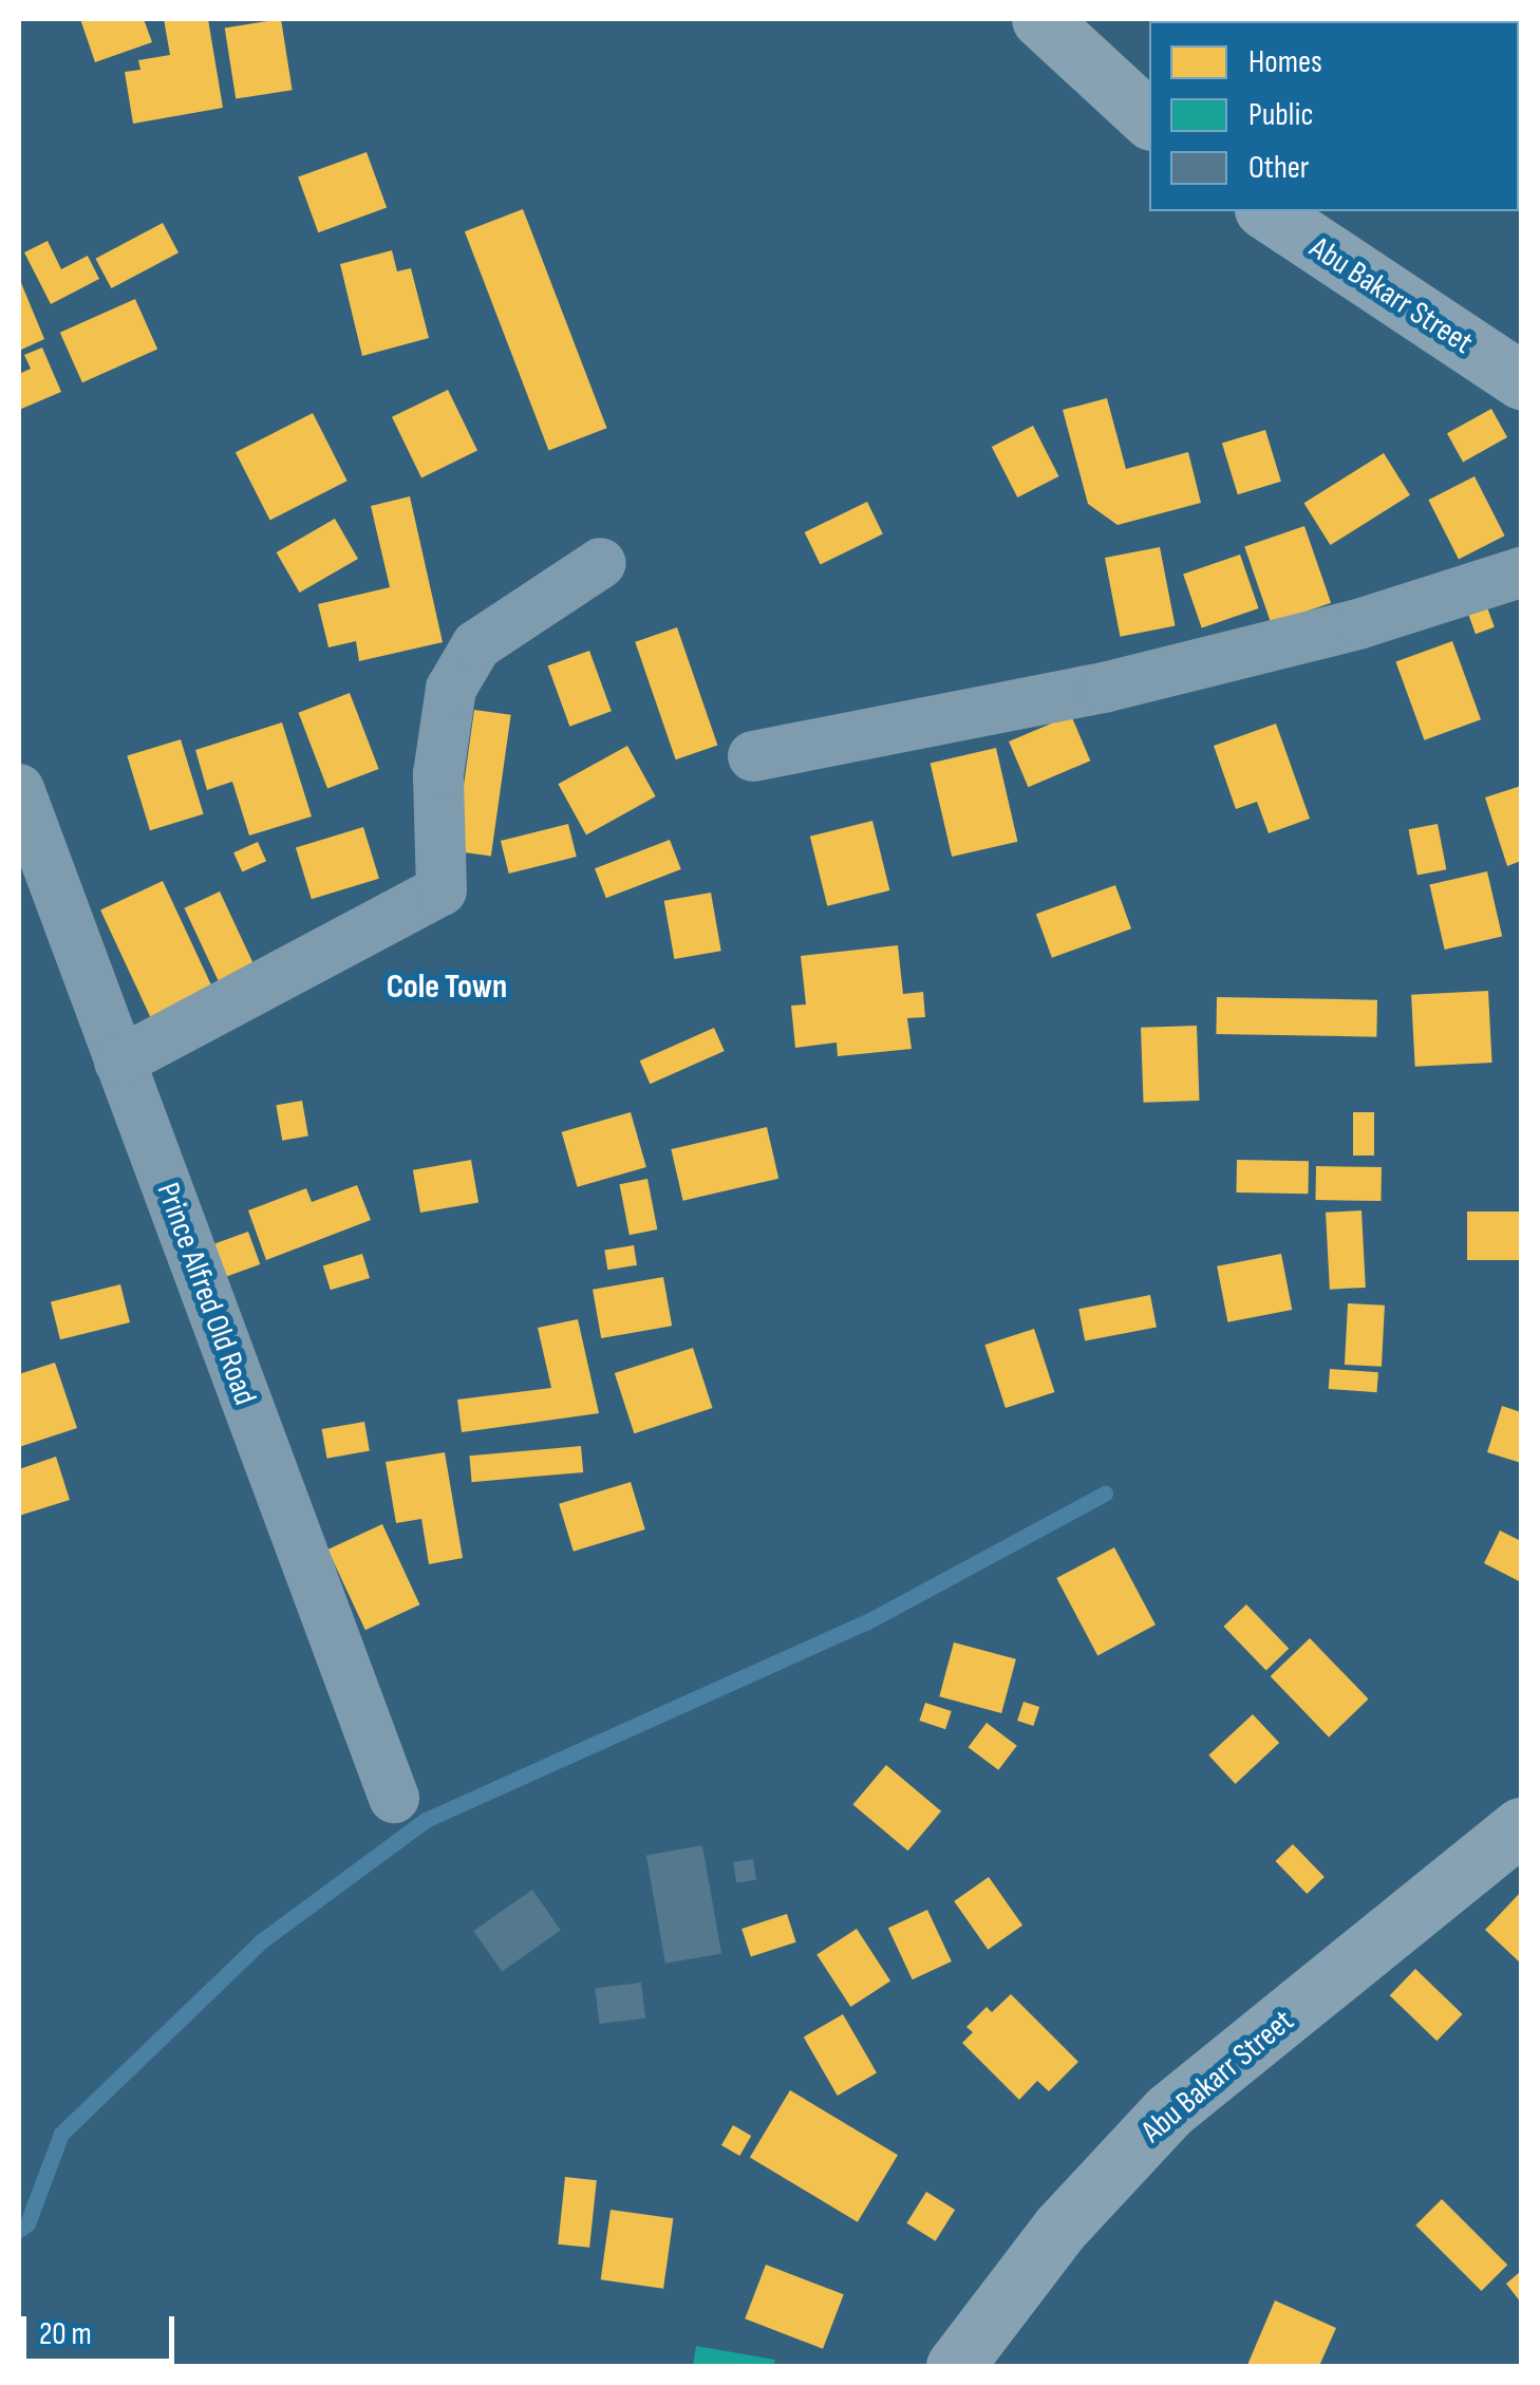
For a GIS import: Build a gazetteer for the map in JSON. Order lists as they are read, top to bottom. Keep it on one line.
{"streets":{"street":["Abu Bakarr Street","Prince Alfred Old Road"]},"districts":["Cole Town"],"legend":["Homes","Public","Other"],"scale_bar":"20 m"}
